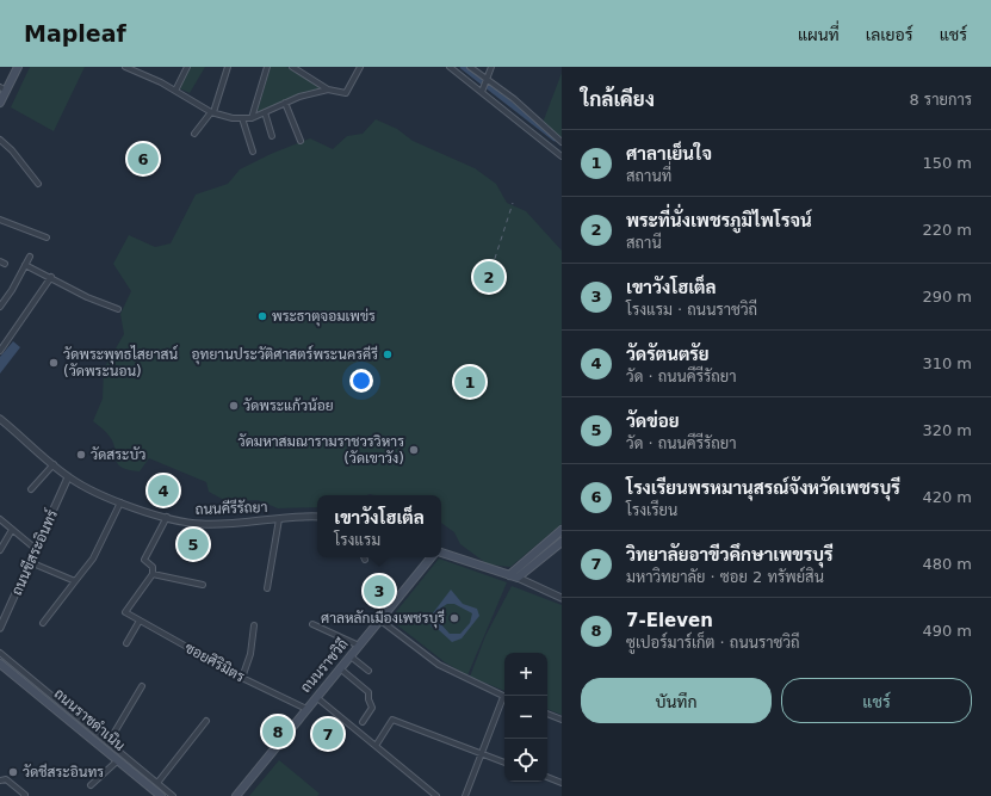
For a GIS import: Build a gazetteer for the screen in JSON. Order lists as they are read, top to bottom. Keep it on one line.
{"streets":{"main road":["ถนนราชวิถี","ถนนราชดำเนิน"],"street":["ถนนคีรีรัถยา","ถนนขีสระอินทร์","ซอยศิริมิตร"]},"crossings":[["ถนนคีรีรัถยา","ถนนขีสระอินทร์"],["ซอยศิริมิตร","ถนนราชวิถี"]],"places":["พระธาตุจอมเพข่ร","อุทยานประวัติศาสตร์พระนครคีรี","วัดพระพุทธไสยาสน์ (วัดพระนอน)","วัดพระแก้วน้อย","วัดมหาสมณารามราชวรวิหาร (วัดเขาวัง)","วัดสระบัว","ศาลหลักเมืองเพชรบุรี","วัดชีสระอินทร"],"page":{"header":"Mapleaf","nav":["แผนที่","เลเยอร์","แชร์"],"heading":["ใกล้เคียง","8 รายการ"],"list":[{"mark":"1","name":"ศาลาเย็นใจ","note":"สถานที่","value":"150 m"},{"mark":"2","name":"พระที่นั่งเพชรภูมิไพโรจน์","note":"สถานี","value":"220 m"},{"mark":"3","name":"เขาวังโฮเต็ล","note":"โรงแรม · ถนนราชวิถี","value":"290 m"},{"mark":"4","name":"วัดรัตนตรัย","note":"วัด · ถนนคีรีรัถยา","value":"310 m"},{"mark":"5","name":"วัดข่อย","note":"วัด · ถนนคีรีรัถยา","value":"320 m"},{"mark":"6","name":"โรงเรียนพรหมานุสรณ์จังหวัดเพชรบุรี","note":"โรงเรียน","value":"420 m"},{"mark":"7","name":"วิทยาลัยอาขีวคึกษาเพขรบุรี","note":"มหาวิทยาลัย · ซอย 2 ทรัพย์สิน","value":"480 m"},{"mark":"8","name":"7-Eleven","note":"ซูเปอร์มาร์เก็ต · ถนนราชวิถี","value":"490 m"}],"pins":["6","2","1","4","5","3","8","7"],"popup":["เขาวังโฮเต็ล","โรงแรม"],"map_buttons":["+","−"],"buttons":["บันทึก","แชร์"]}}
